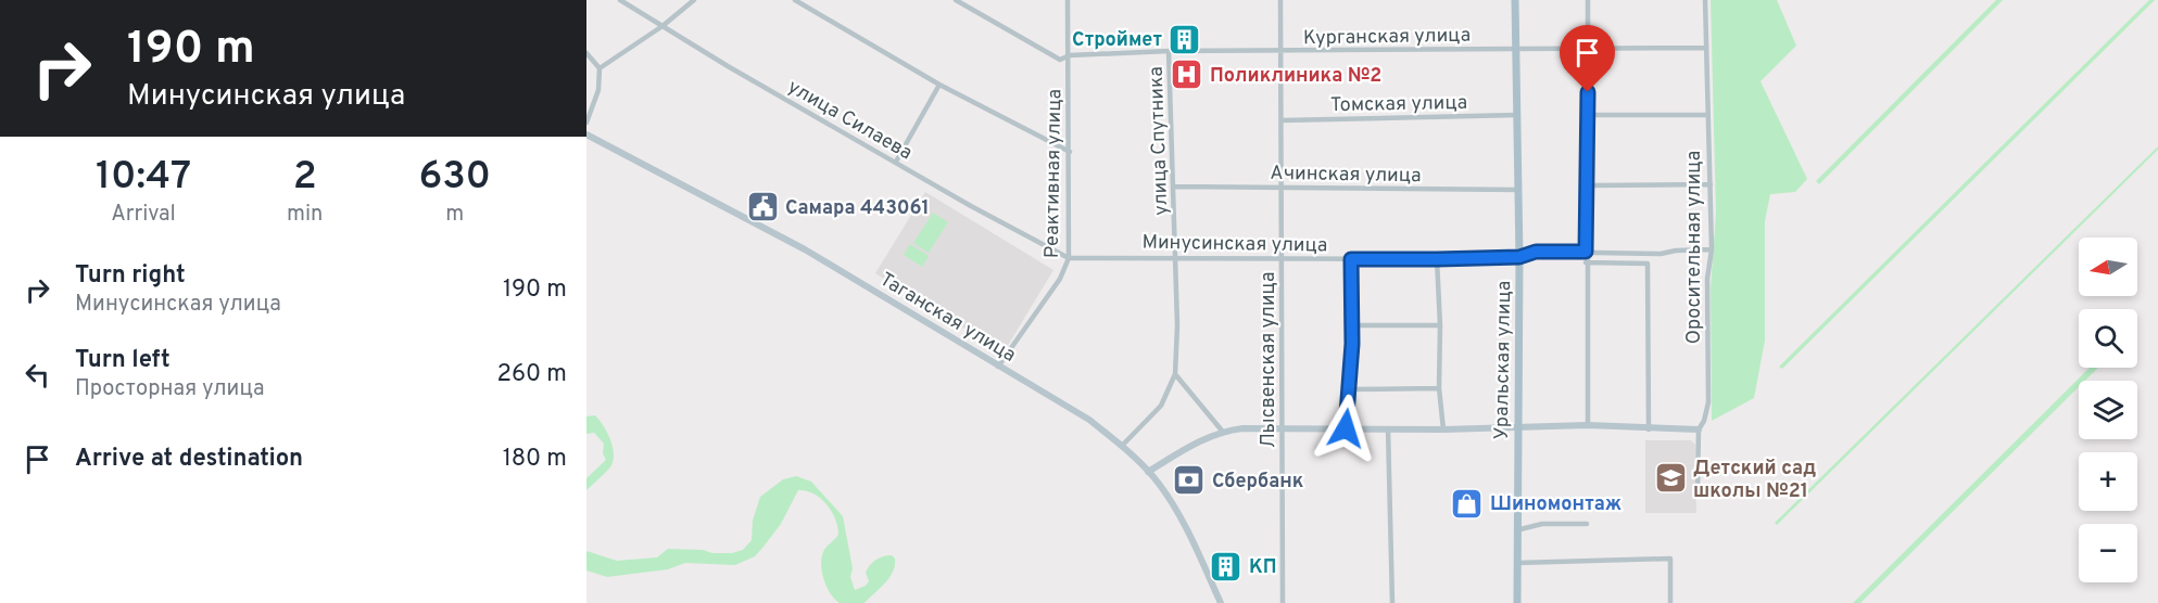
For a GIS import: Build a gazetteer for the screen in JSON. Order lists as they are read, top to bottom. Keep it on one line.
{"streets":{"main road":["Таганская улица","Уральская улица"],"street":["Курганская улица","Томская улица","улица Силаева","улица Спутника","Реактивная улица","Ачинская улица","Минусинская улица","Оросительная улица","Лысвенская улица"]},"crossings":[["Курганская улица","улица Спутника"],["Курганская улица","Реактивная улица"],["Курганская улица","Оросительная улица"],["Курганская улица","Лысвенская улица"],["Курганская улица","Уральская улица"],["Томская улица","Лысвенская улица"],["Томская улица","Уральская улица"],["улица Силаева","Реактивная улица"],["улица Силаева","Минусинская улица"],["улица Спутника","Ачинская улица"],["улица Спутника","Минусинская улица"],["улица Спутника","Таганская улица"],["Реактивная улица","Минусинская улица"],["Реактивная улица","Таганская улица"],["Ачинская улица","Лысвенская улица"],["Ачинская улица","Уральская улица"],["Минусинская улица","Оросительная улица"],["Минусинская улица","Лысвенская улица"],["Минусинская улица","Уральская улица"]],"places":{"building":["Строймет","КП"],"hospital":["Поликлиника №2"],"public building":["Самара 443061"],"school or university":["Детский сад школы №21"],"bank":["Сбербанк"],"shop":["Шиномонтаж"]},"north":"left","page":{"turn":["190 m","Минусинская улица"],"eta":["10:47","Arrival","2","min","630","m"],"map_buttons":["+","−"],"list":[{"name":"Turn right","note":"Минусинская улица","value":"190 m"},{"name":"Turn left","note":"Просторная улица","value":"260 m"},{"name":"Arrive at destination","value":"180 m"}]}}
